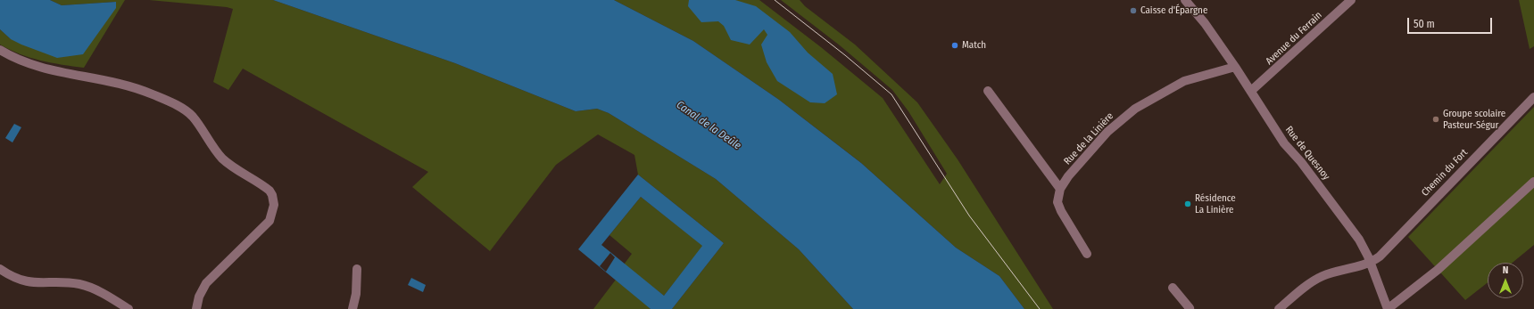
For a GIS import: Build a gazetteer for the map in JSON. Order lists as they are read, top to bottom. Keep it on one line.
{"streets":{"street":["Avenue du Ferrain","Rue de la Linière","Rue de Quesnoy","Chemin du Fort"]},"crossings":[["Avenue du Ferrain","Rue de Quesnoy"],["Rue de la Linière","Rue de Quesnoy"],["Rue de Quesnoy","Chemin du Fort"]],"water":["Canal de la Deûle"],"places":["Caisse d'Épargne","Match","Groupe scolaire Pasteur-Ségur","Résidence La Linière"],"scale_bar":"50 m","north":"top"}
